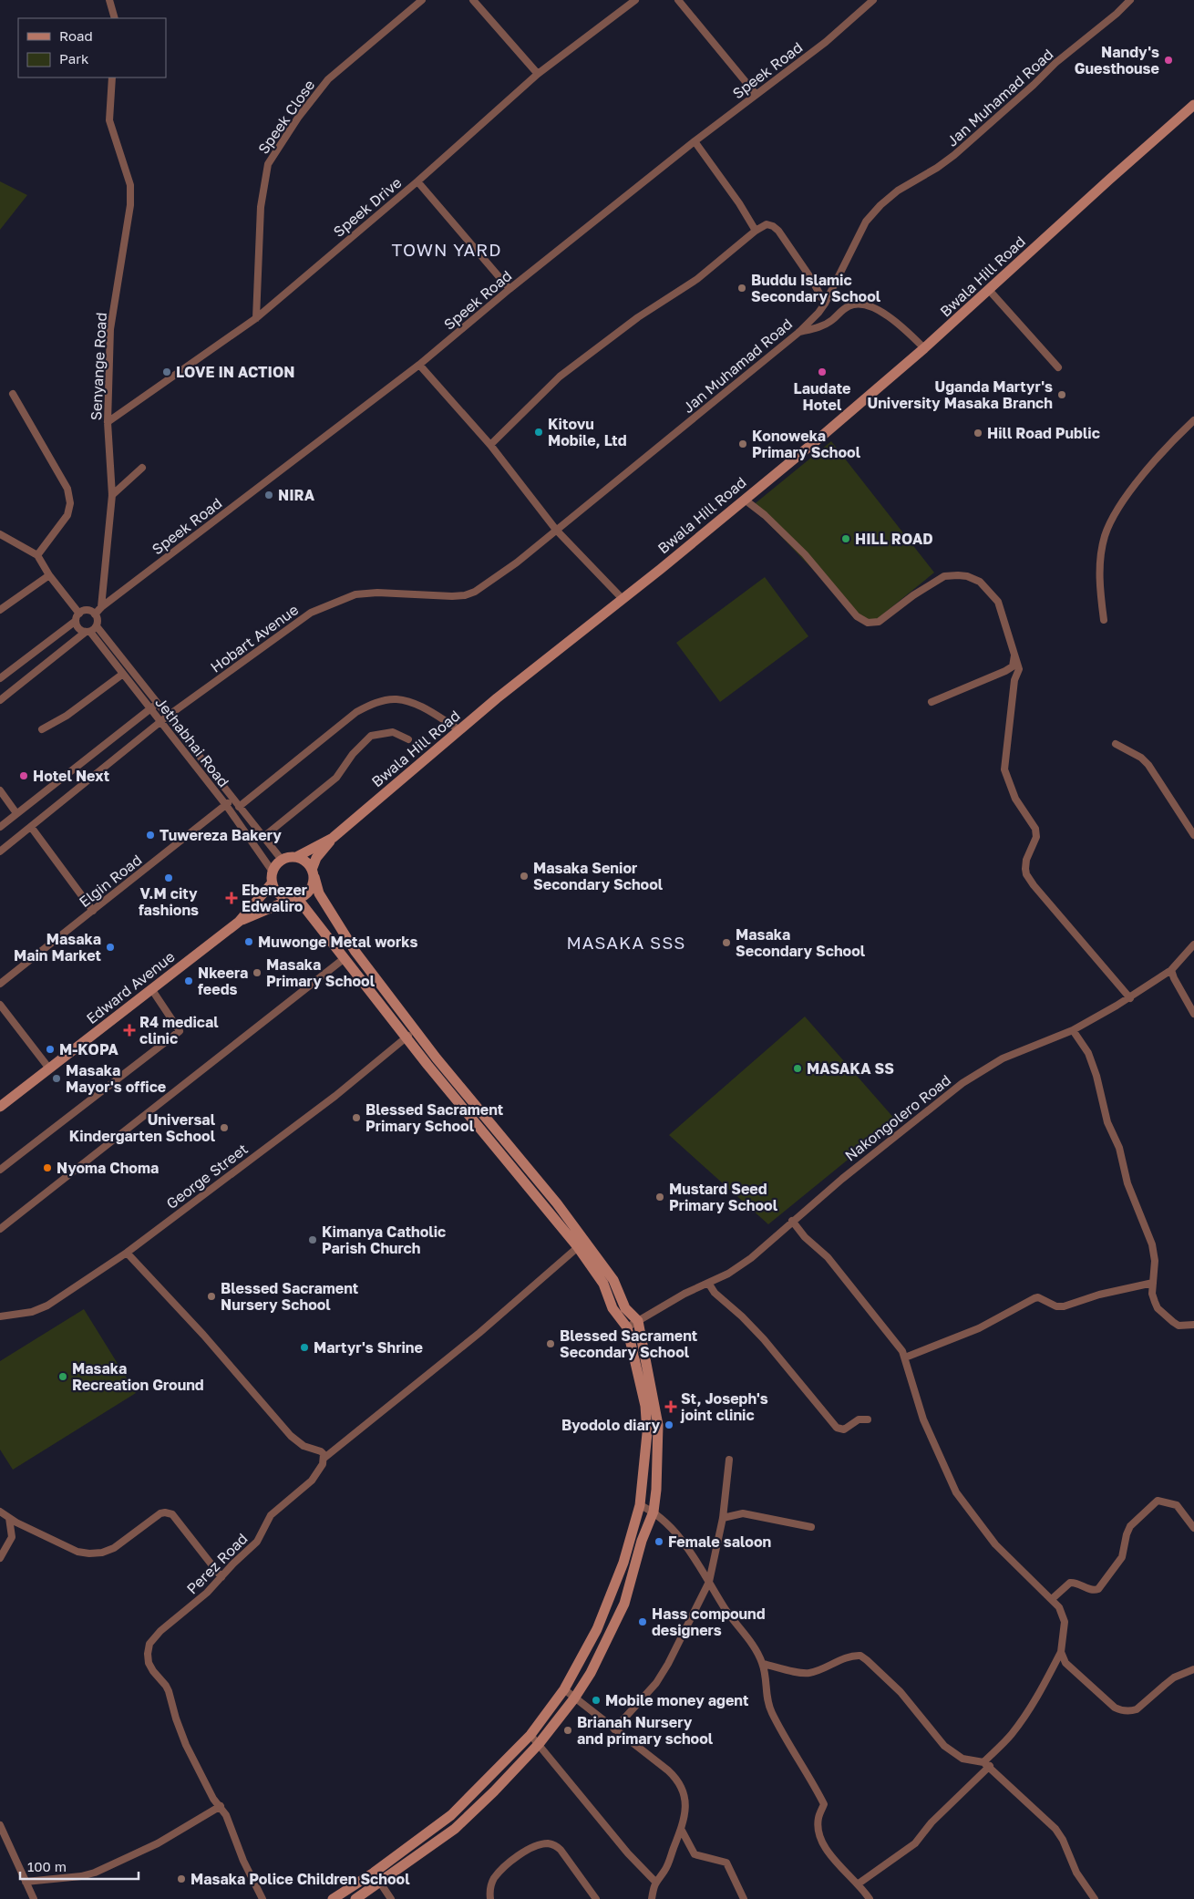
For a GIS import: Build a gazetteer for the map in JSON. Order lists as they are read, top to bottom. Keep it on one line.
{"streets":{"street":["Speek Road","Jan Muhamad Road","Speek Close","Speek Drive","Bwala Hill Road","Senyange Road","Hobart Avenue","Jethabhai Road","Elgin Road","Edward Avenue","Nakongolero Road","George Street","Perez Road"]},"crossings":[["Speek Road","Senyange Road"],["Speek Road","Jethabhai Road"],["Jan Muhamad Road","Hobart Avenue"],["Speek Close","Speek Drive"],["Speek Drive","Senyange Road"],["Bwala Hill Road","Jethabhai Road"],["Bwala Hill Road","Edward Avenue"],["Hobart Avenue","Jethabhai Road"],["Jethabhai Road","Elgin Road"],["Jethabhai Road","Edward Avenue"]],"districts":["TOWN YARD","MASAKA SSS"],"places":{"other":["Nandy's Guesthouse","Buddu Islamic Secondary School","LOVE IN ACTION","Laudate Hotel","Uganda Martyr's University Masaka Branch","Kitovu Mobile, Ltd","Hill Road Public","Konoweka Primary School","NIRA","HILL ROAD","Hotel Next","Tuwereza Bakery","Masaka Senior Secondary School","V.M city fashions","Muwonge Metal works","Masaka Secondary School","Masaka Main Market","Masaka Primary School","Nkeera feeds","M-KOPA","MASAKA SS","Masaka Mayor's office","Blessed Sacrament Primary School","Universal Kindergarten School","Nyoma Choma","Mustard Seed Primary School","Kimanya Catholic Parish Church","Blessed Sacrament Nursery School","Blessed Sacrament Secondary School","Martyr's Shrine","Masaka Recreation Ground","Byodolo diary","Female saloon","Hass compound designers","Mobile money agent","Brianah Nursery and primary school","Masaka Police Children School"],"health":["Ebenezer Edwaliro","R4 medical clinic","St, Joseph's joint clinic"]},"legend":["Road","Park"],"scale_bar":"100 m"}
